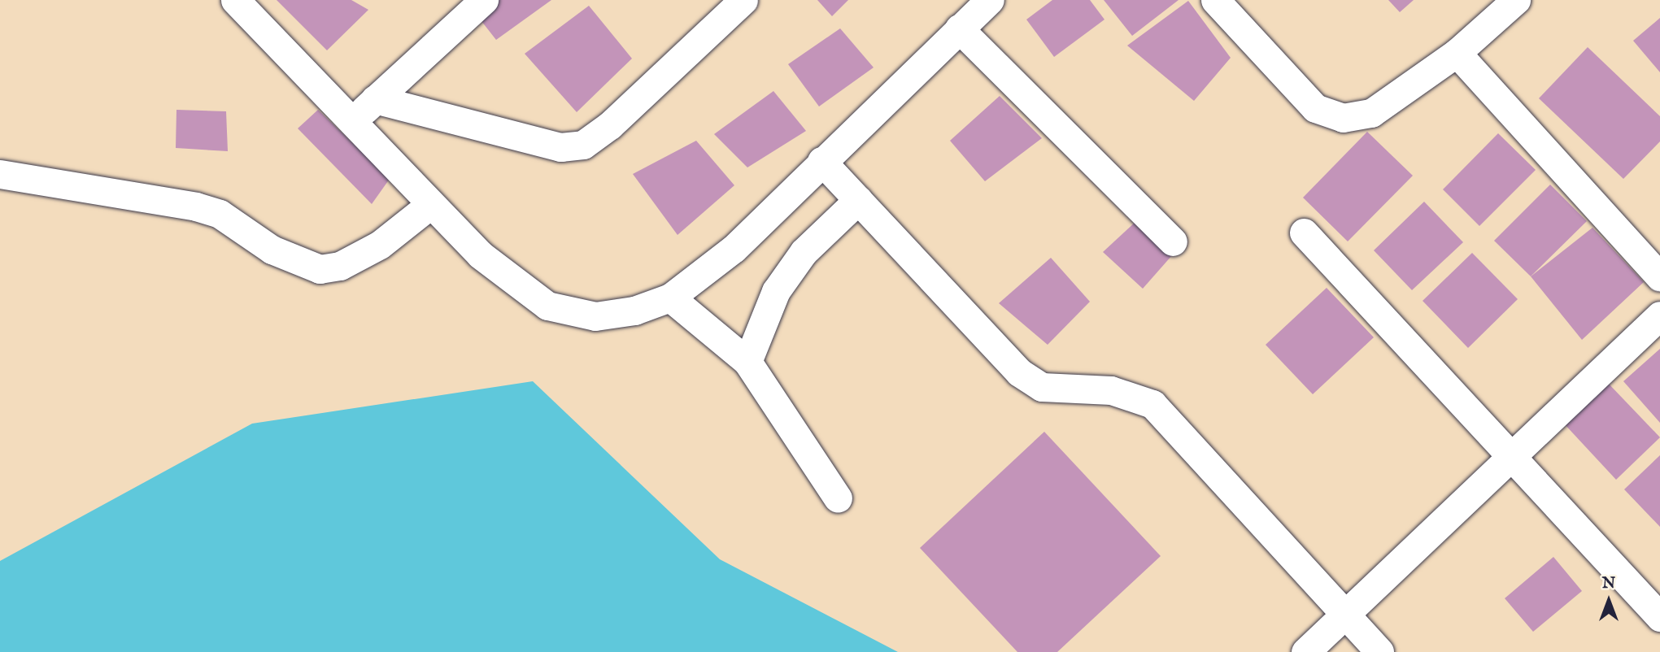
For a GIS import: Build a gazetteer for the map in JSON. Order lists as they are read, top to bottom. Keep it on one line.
{"north":"top"}
